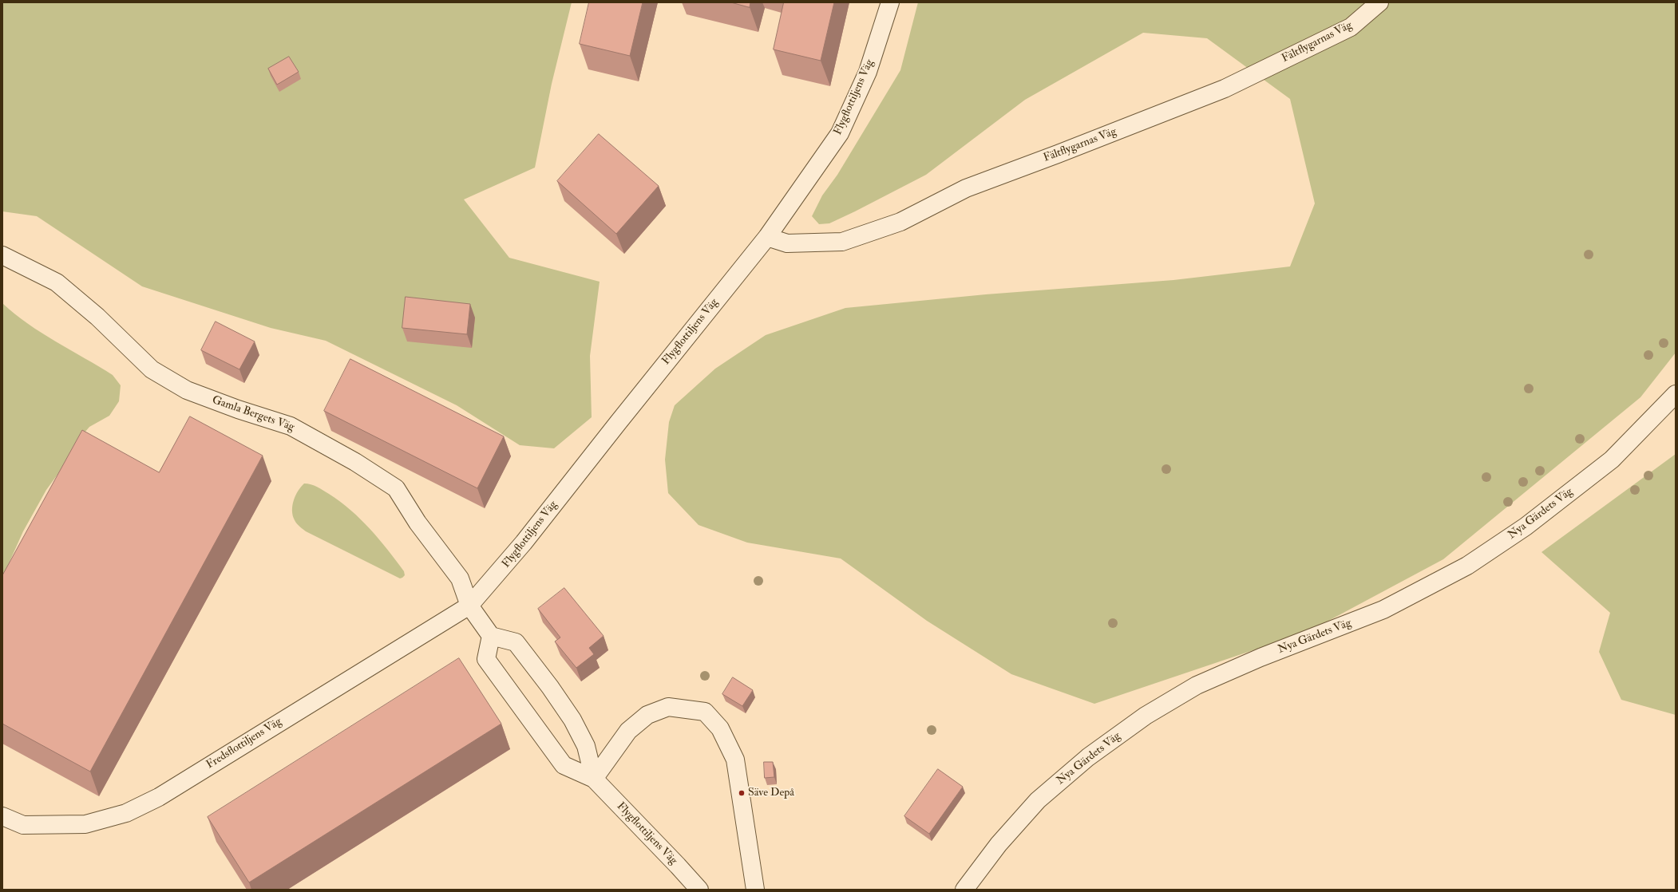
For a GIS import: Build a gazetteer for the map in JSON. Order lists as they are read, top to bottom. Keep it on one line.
{"streets":{"street":["Fältflygarnas Väg","Flygflottiljens Väg","Gamla Bergets Väg","Nya Gärdets Väg","Fredsflottiljens Väg"]},"crossings":[["Fältflygarnas Väg","Flygflottiljens Väg"],["Flygflottiljens Väg","Gamla Bergets Väg"],["Flygflottiljens Väg","Fredsflottiljens Väg"],["Gamla Bergets Väg","Fredsflottiljens Väg"]],"places":["Säve Depå"]}
